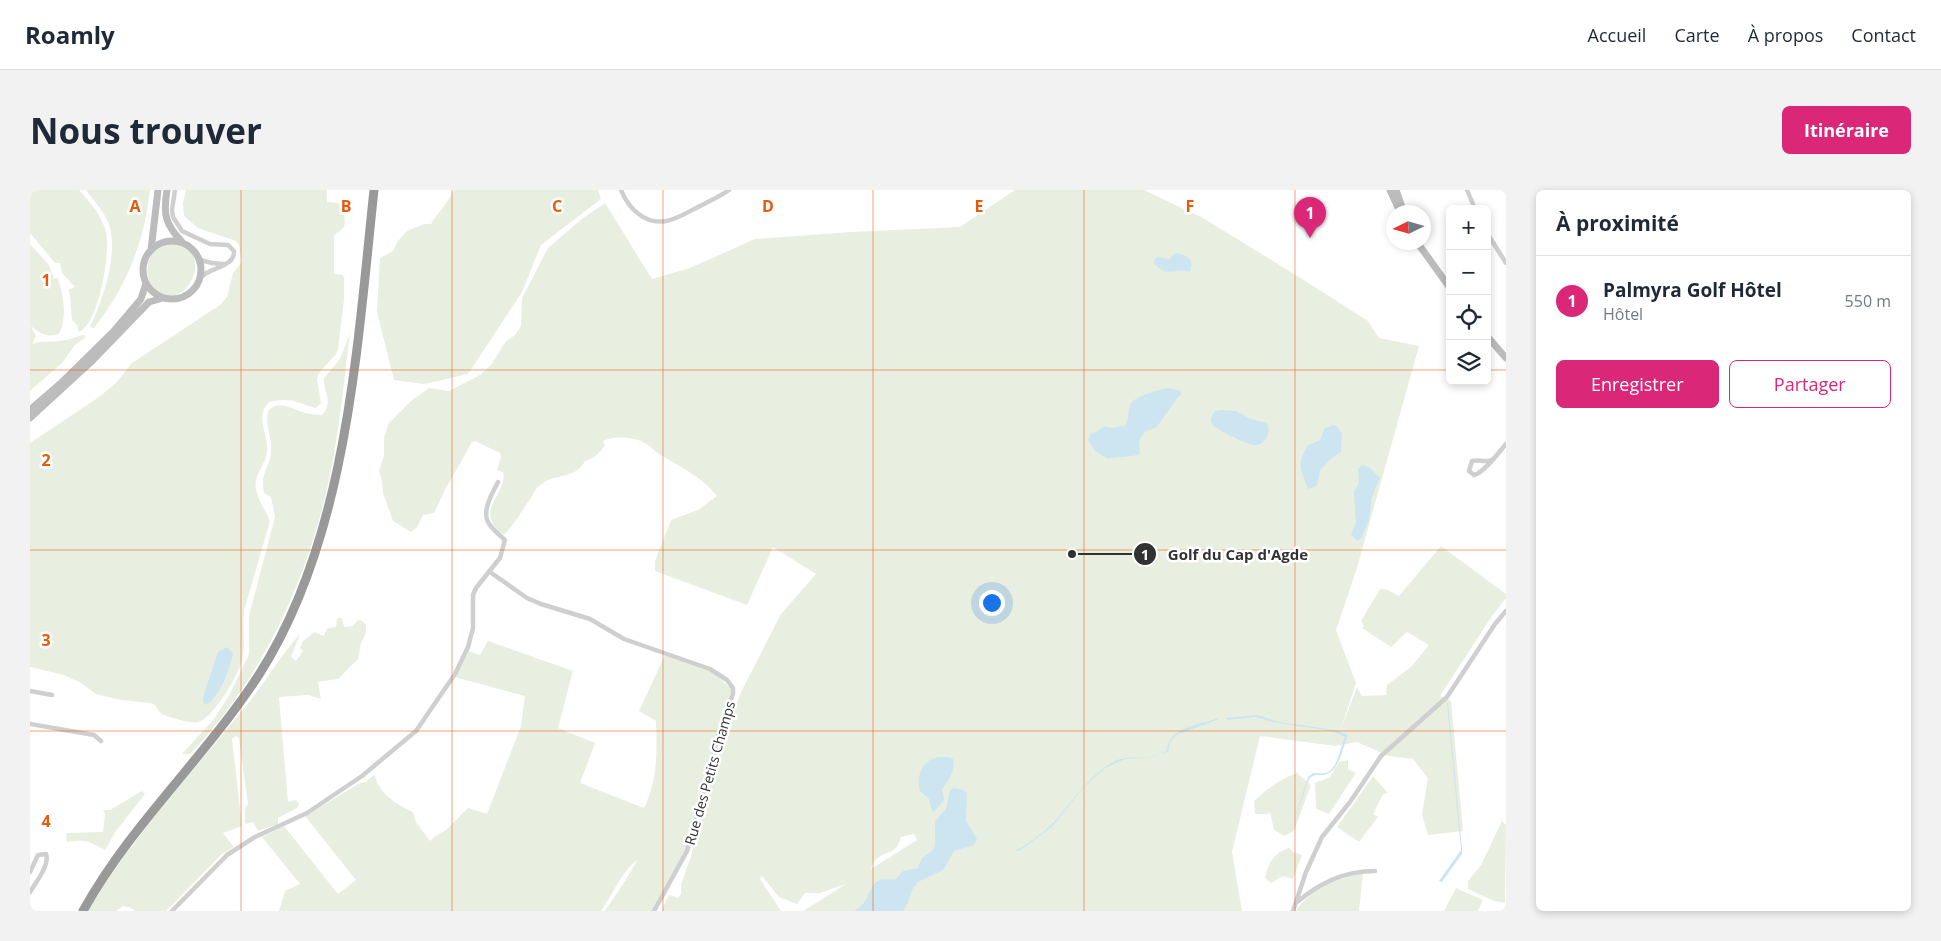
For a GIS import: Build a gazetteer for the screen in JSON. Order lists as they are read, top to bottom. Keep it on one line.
{"streets":{"street":["Rue des Petits Champs"]},"places":["Golf du Cap d'Agde"],"north":"left","page":{"header":"Roamly","nav":["Accueil","Carte","À propos","Contact"],"buttons":["Itinéraire",["Enregistrer","Partager"]],"title":"Nous trouver","heading":"À proximité","pins":"1","map_buttons":["+","−"],"list":[{"mark":"1","name":"Palmyra Golf Hôtel","note":"Hôtel","value":"550 m"}]},"grid":{"columns":["A","B","C","D","E","F"],"rows":["1","2","3","4"]}}
